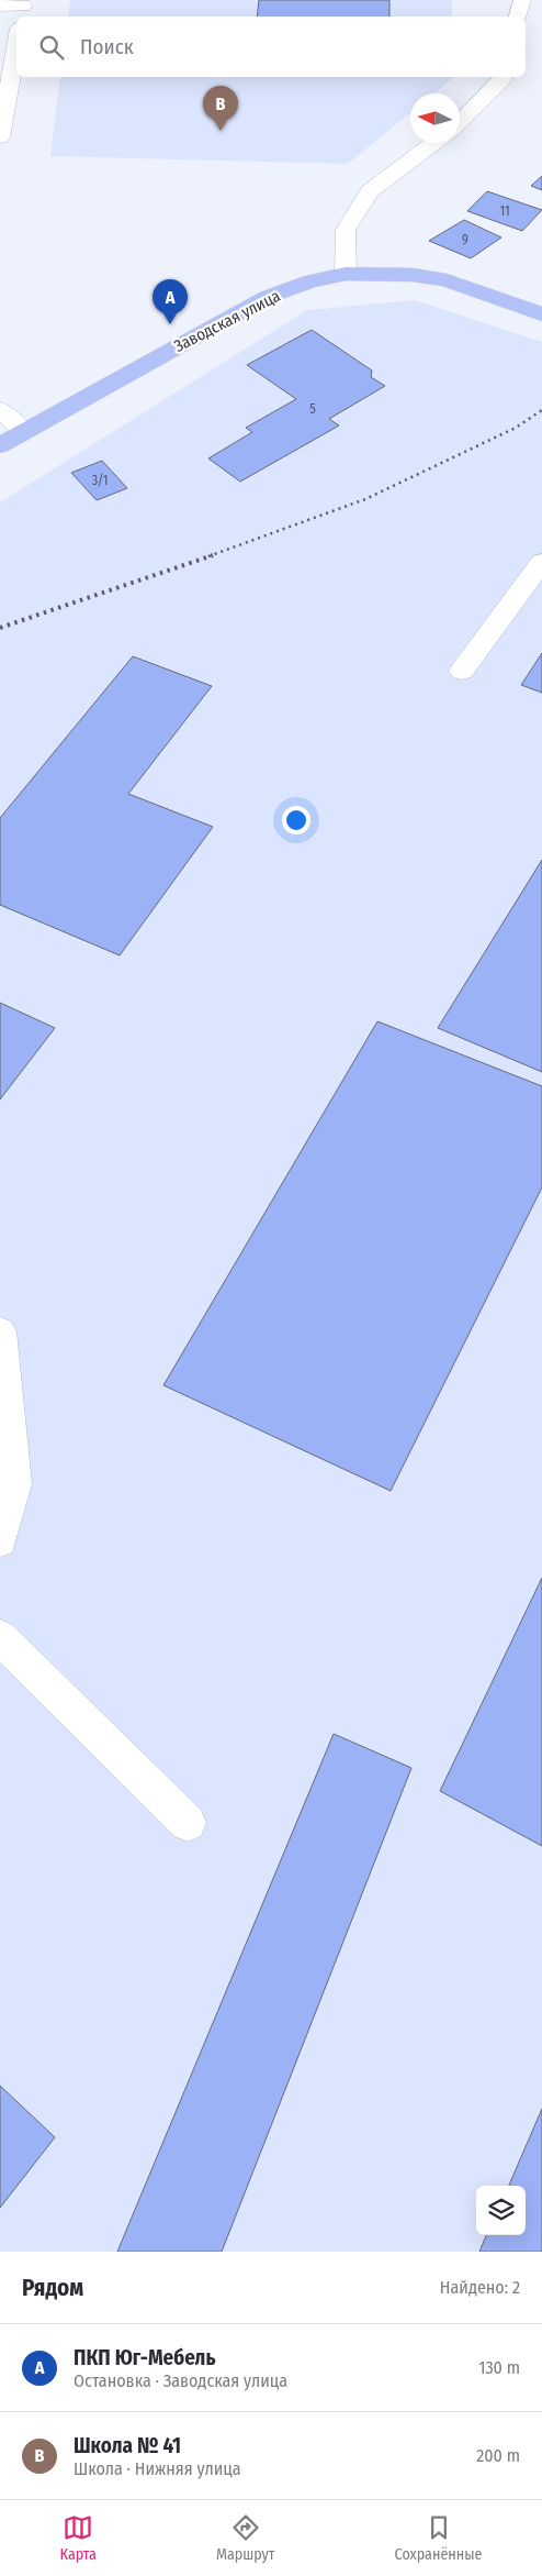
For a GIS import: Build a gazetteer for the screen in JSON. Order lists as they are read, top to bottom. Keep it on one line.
{"streets":{"main road":["Заводская улица"]},"house_numbers":["11","9","5","3/1"],"north":"left","page":{"search":"Поиск","pins":["B","A"],"heading":["Рядом","Найдено: 2"],"list":[{"mark":"A","name":"ПКП Юг-Мебель","note":"Остановка · Заводская улица","value":"130 m"},{"mark":"B","name":"Школа № 41","note":"Школа · Нижняя улица","value":"200 m"}],"nav":["Карта","Маршрут","Сохранённые"]}}
